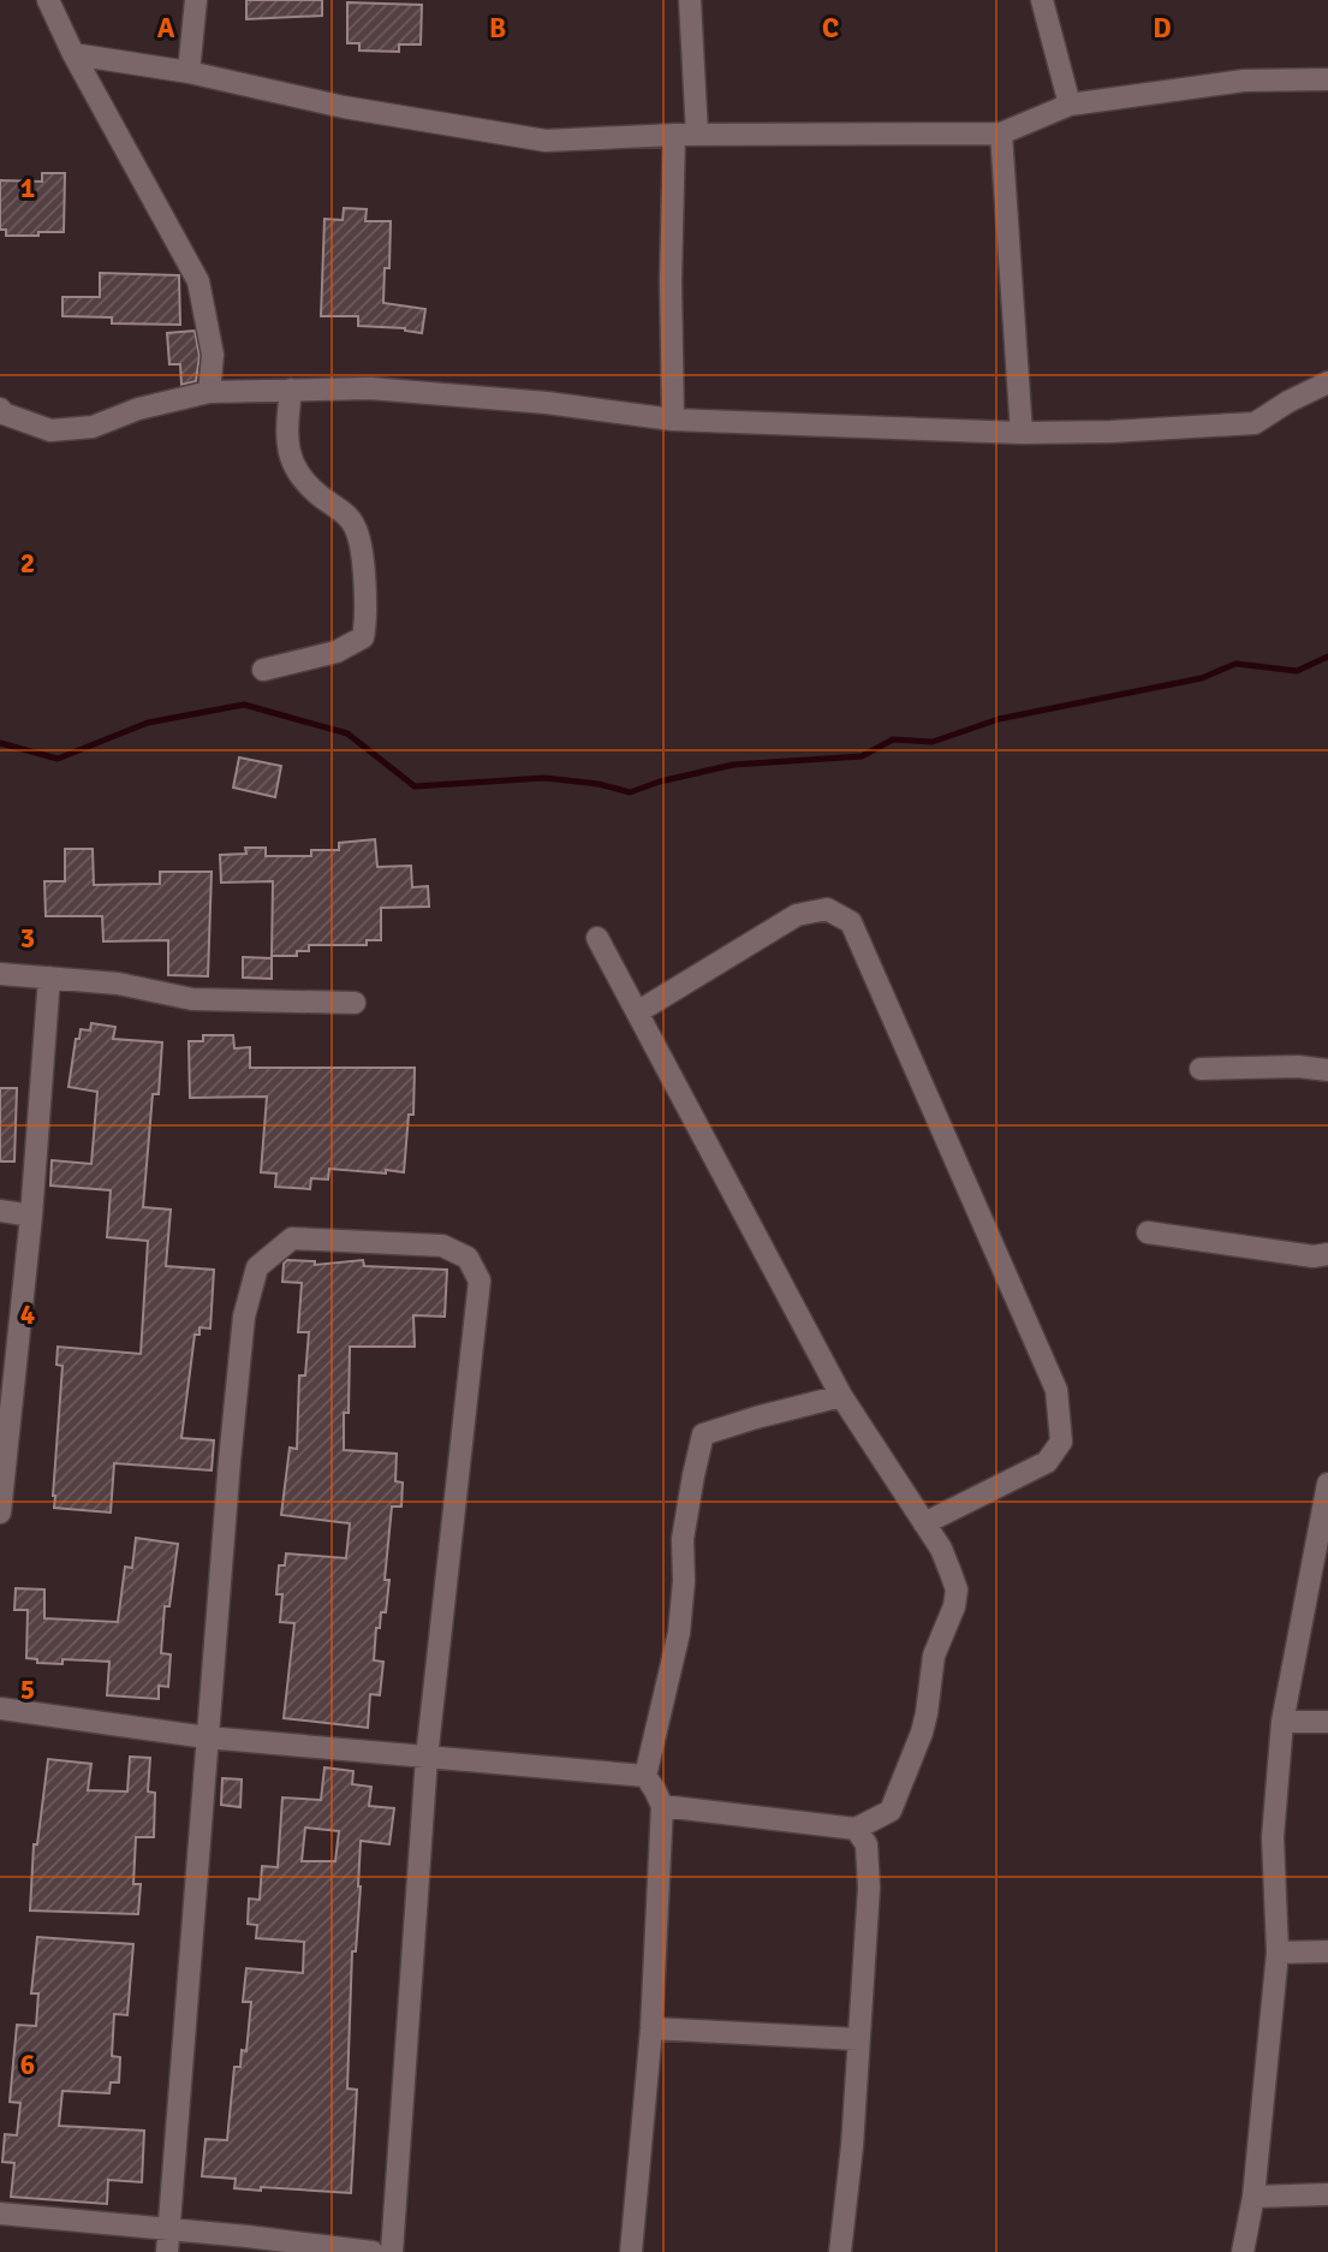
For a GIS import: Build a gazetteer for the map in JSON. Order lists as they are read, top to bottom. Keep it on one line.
{"grid":{"columns":["A","B","C","D"],"rows":["1","2","3","4","5","6"]}}
